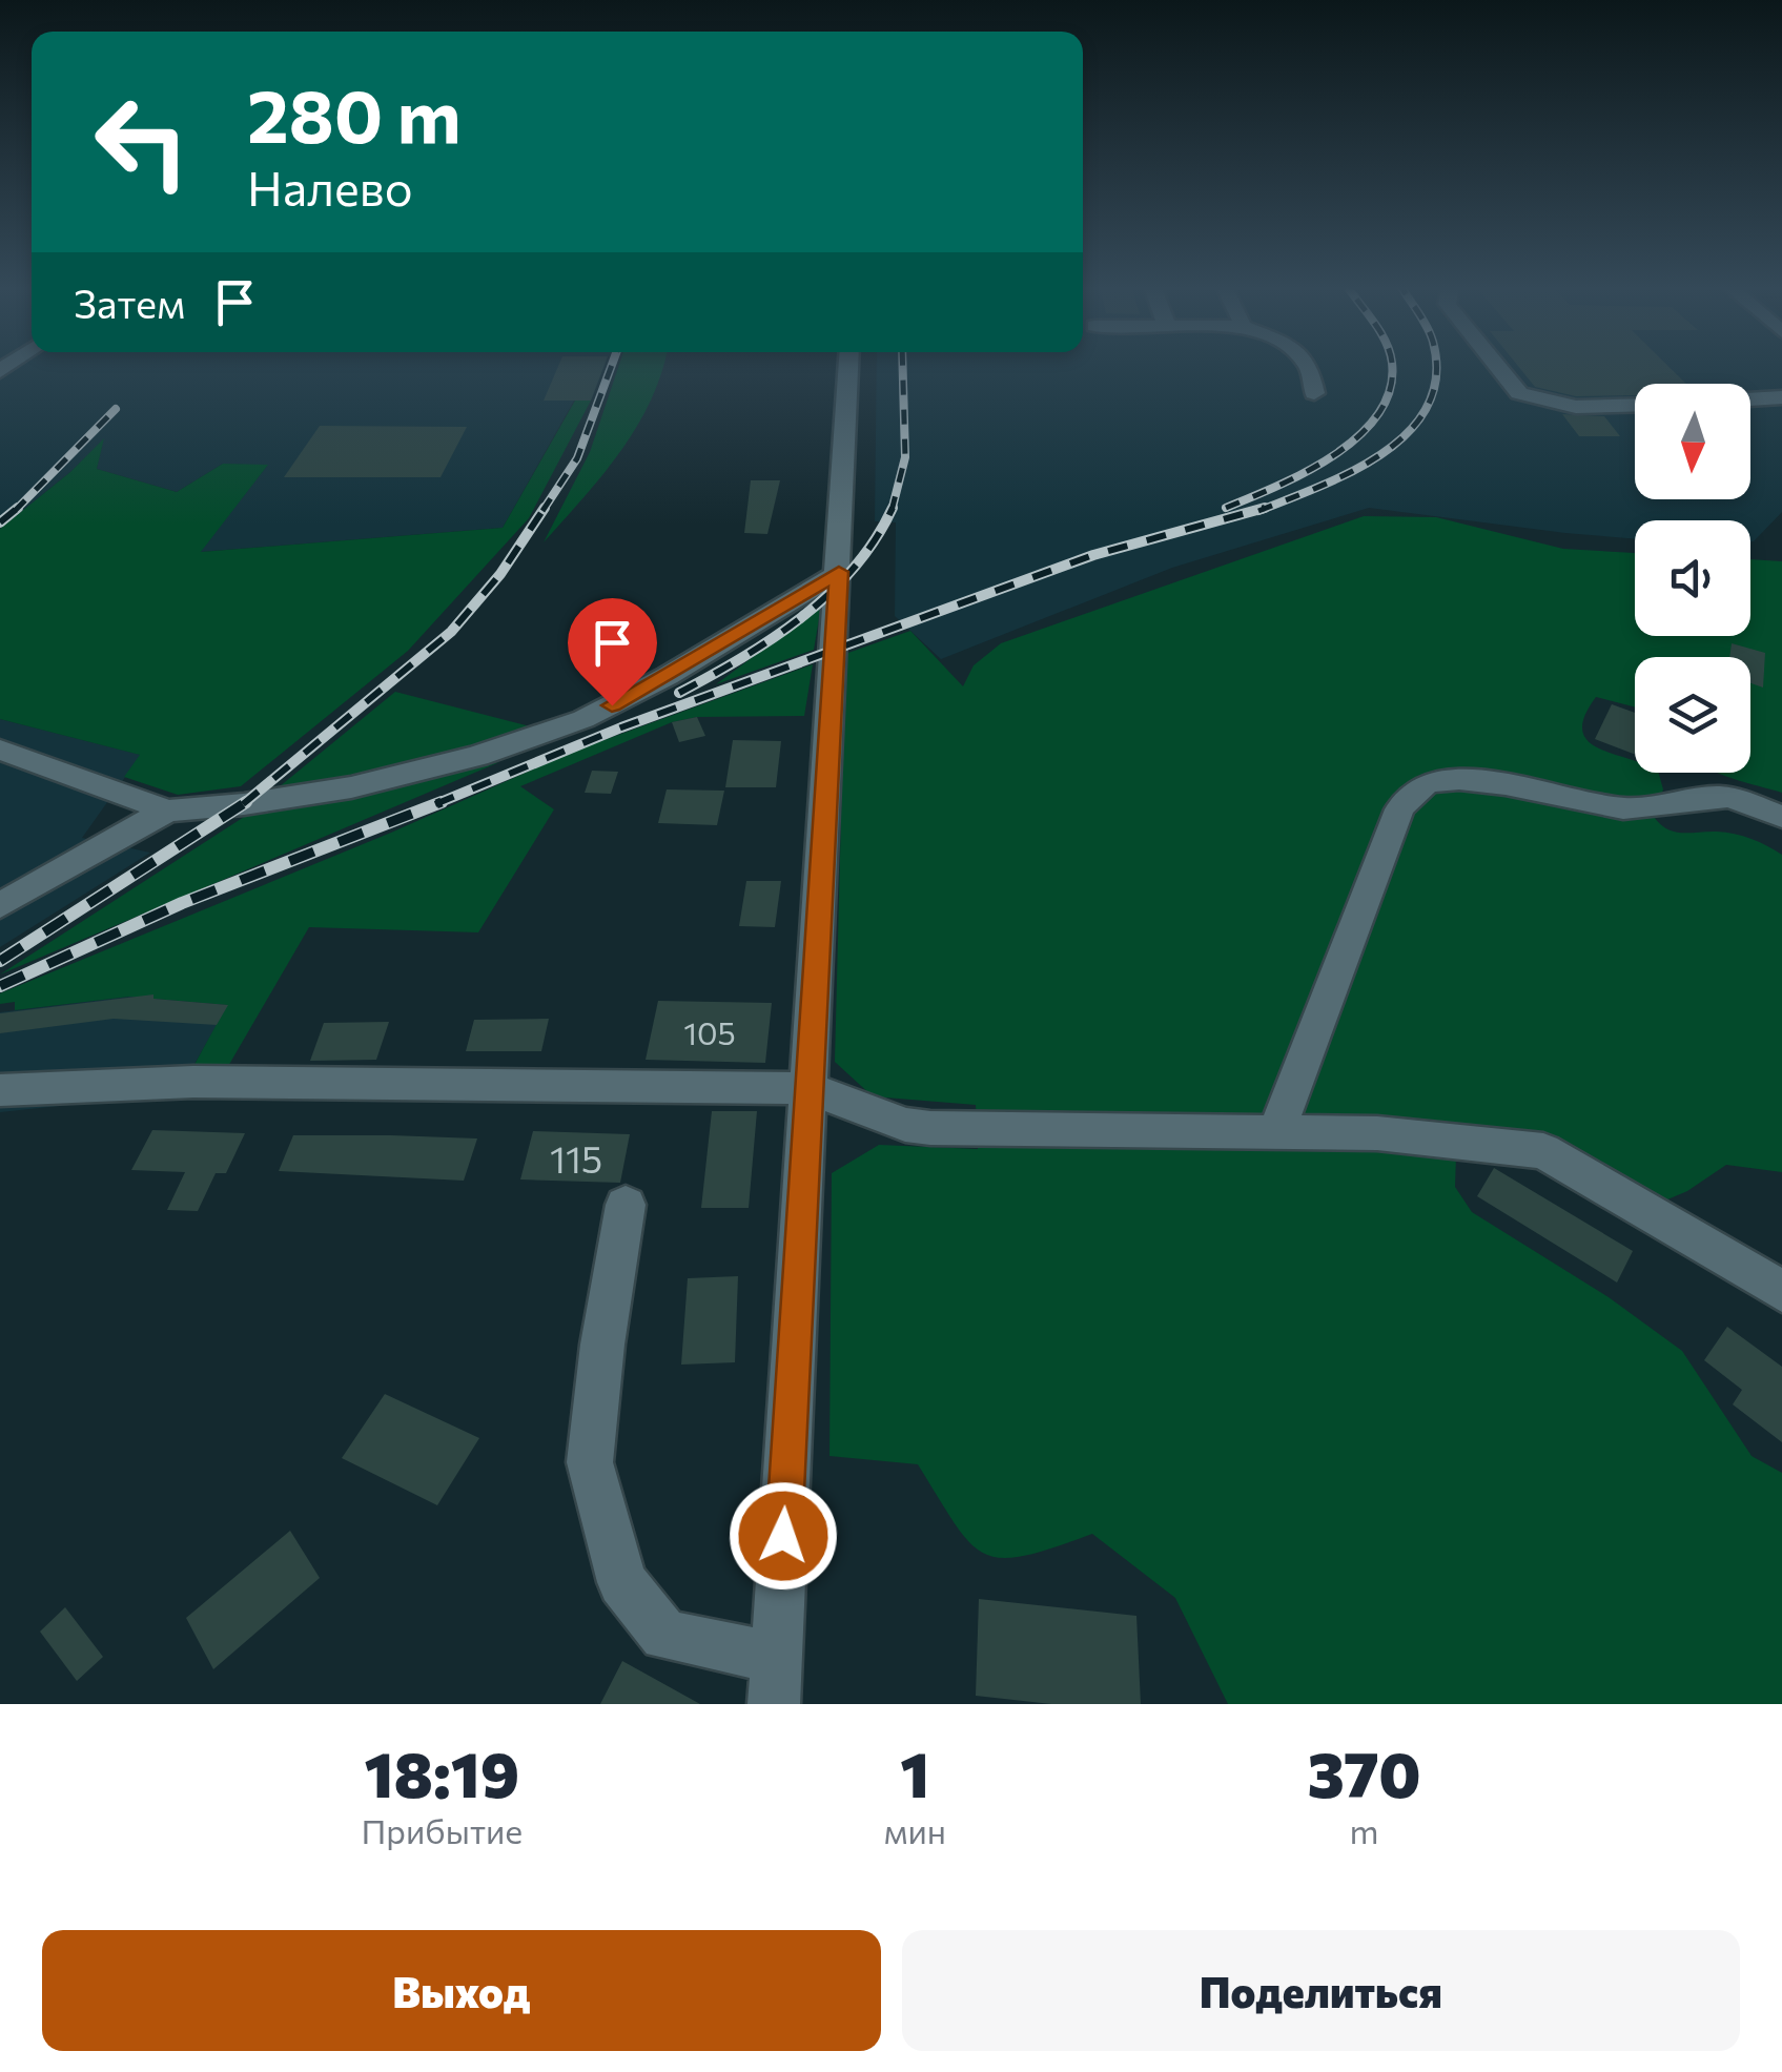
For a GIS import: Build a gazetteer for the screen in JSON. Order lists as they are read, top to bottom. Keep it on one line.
{"house_numbers":["105","115"],"north":"bottom","page":{"turn":["280 m","Налево"],"then":"Затем","eta":["18:19","Прибытие","1","мин","370","m"],"buttons":["Выход","Поделиться"]}}
